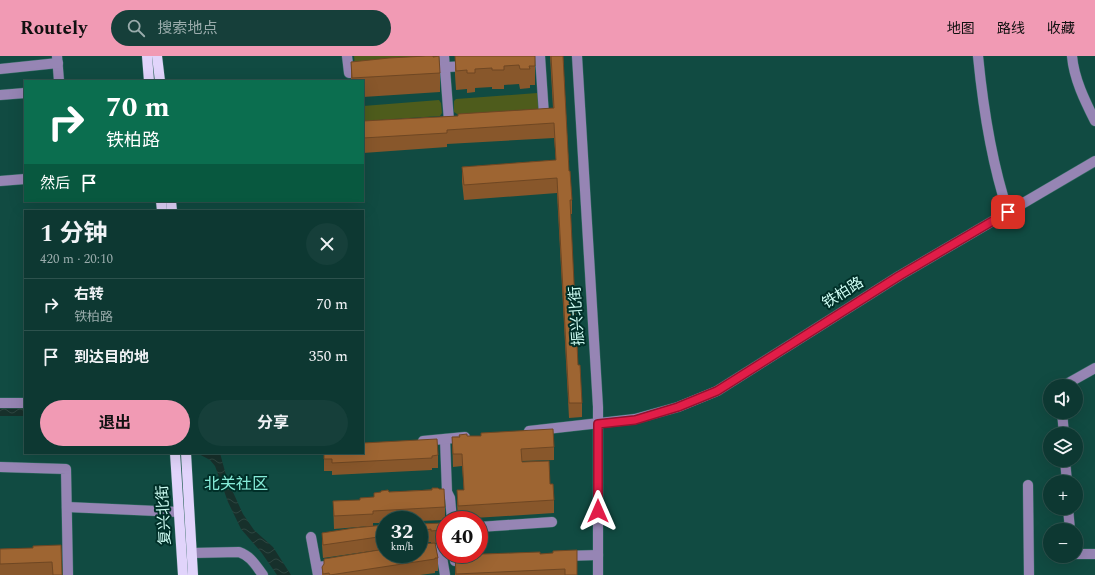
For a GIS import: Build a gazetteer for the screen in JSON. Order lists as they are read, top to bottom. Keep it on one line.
{"streets":{"main road":["复兴北街"],"street":["铁柏路","振兴北街"]},"crossings":[["铁柏路","振兴北街"]],"districts":["北关社区"],"page":{"header":"Routely","search":"搜索地点","nav":["地图","路线","收藏"],"turn":["70 m","铁柏路"],"then":"然后","heading":["1 分钟","420 m · 20:10"],"list":[{"name":"右转","note":"铁柏路","value":"70 m"},{"name":"到达目的地","value":"350 m"}],"map_buttons":["+","−"],"buttons":["退出","分享"],"speed":"32 km/h","limit":"40"}}
